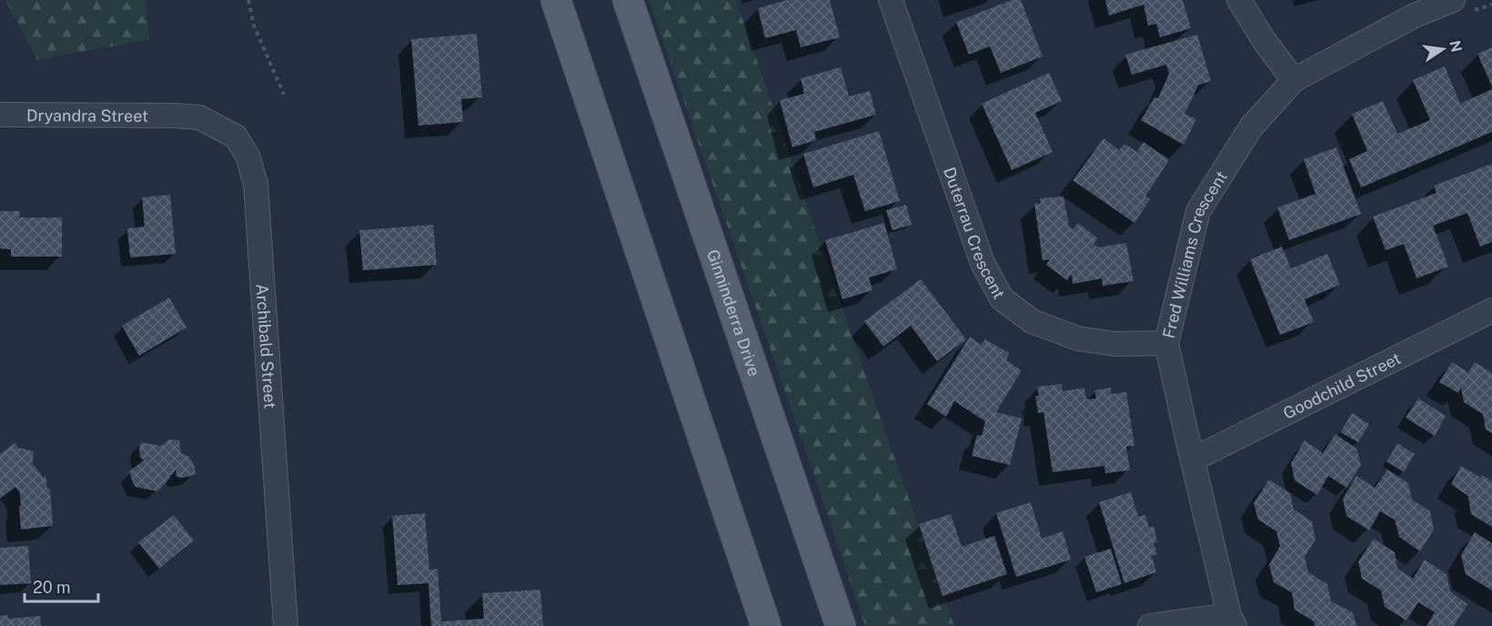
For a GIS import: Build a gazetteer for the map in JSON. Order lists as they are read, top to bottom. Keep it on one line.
{"streets":{"main road":["Ginninderra Drive"],"street":["Dryandra Street","Duterrau Crescent","Fred Williams Crescent","Archibald Street","Goodchild Street"]},"crossings":[["Dryandra Street","Archibald Street"],["Duterrau Crescent","Fred Williams Crescent"],["Fred Williams Crescent","Goodchild Street"]],"scale_bar":"20 m","north":"right"}
